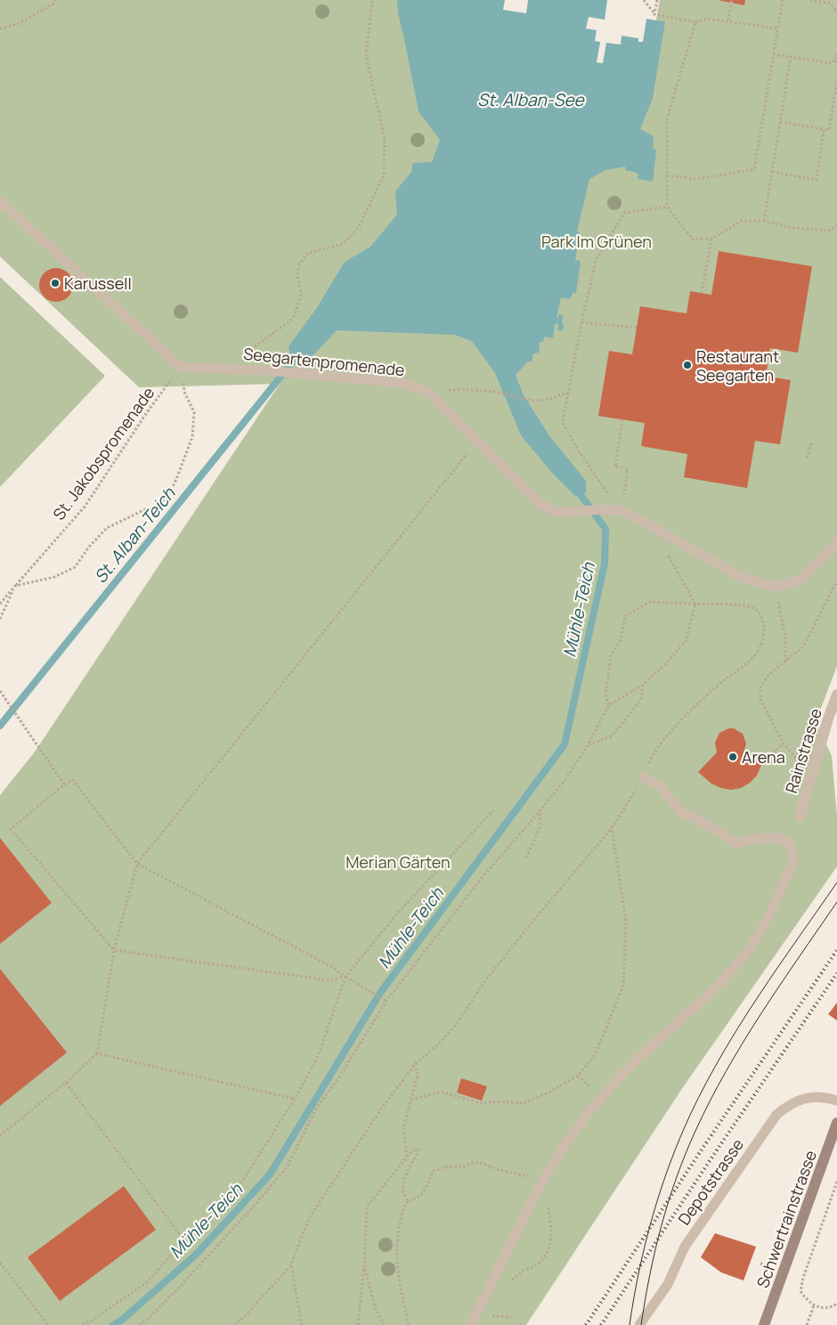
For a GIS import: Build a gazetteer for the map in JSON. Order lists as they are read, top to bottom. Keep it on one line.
{"streets":{"main road":["Schwertrainstrasse"],"street":["Rainstrasse"],"lane":["Seegartenpromenade","Depotstrasse"],"path":["St. Jakobspromenade"]},"crossings":[["Seegartenpromenade","St. Jakobspromenade"]],"water":["St. Alban-See","St. Alban-Teich","Mühle-Teich"],"parks":["Park Im Grünen","Merian Gärten"],"places":["Karussell","Restaurant Seegarten","Arena"]}
